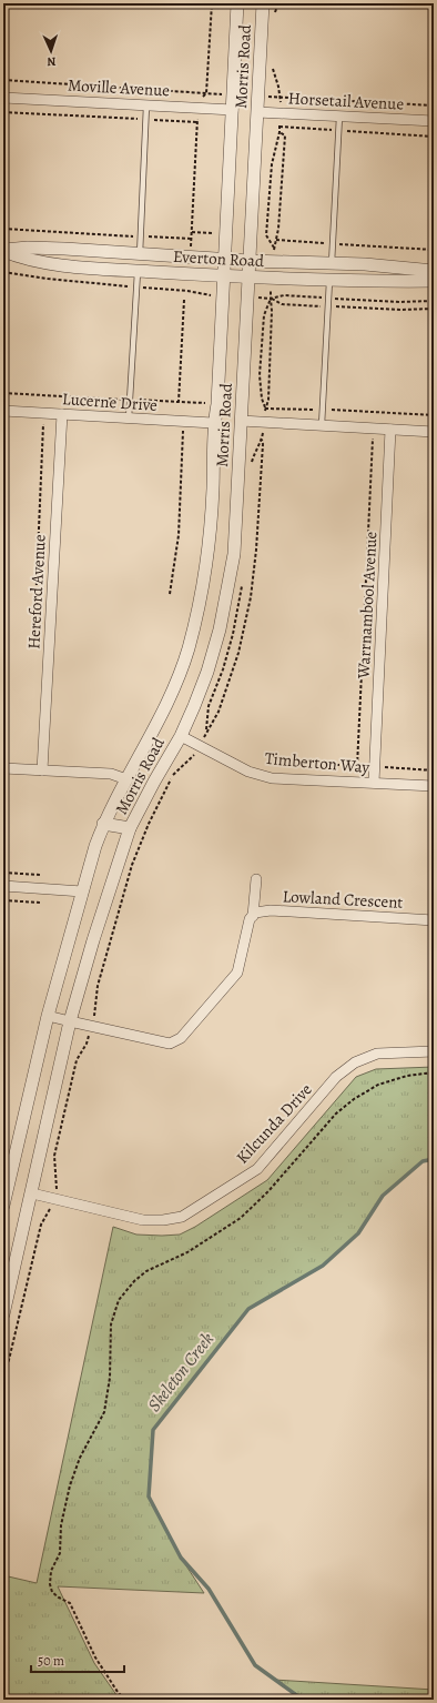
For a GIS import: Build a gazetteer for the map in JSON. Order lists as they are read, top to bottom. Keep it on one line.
{"streets":{"street":["Morris Road","Moville Avenue","Horsetail Avenue","Everton Road","Lucerne Drive","Hereford Avenue","Warrnambool Avenue","Timberton Way","Lowland Crescent","Kilcunda Drive"]},"crossings":[["Morris Road","Moville Avenue"],["Morris Road","Horsetail Avenue"],["Morris Road","Everton Road"],["Morris Road","Lucerne Drive"],["Morris Road","Timberton Way"],["Morris Road","Kilcunda Drive"],["Lucerne Drive","Hereford Avenue"],["Warrnambool Avenue","Timberton Way"]],"water":["Skeleton Creek"],"scale_bar":"50 m","north":"bottom"}
